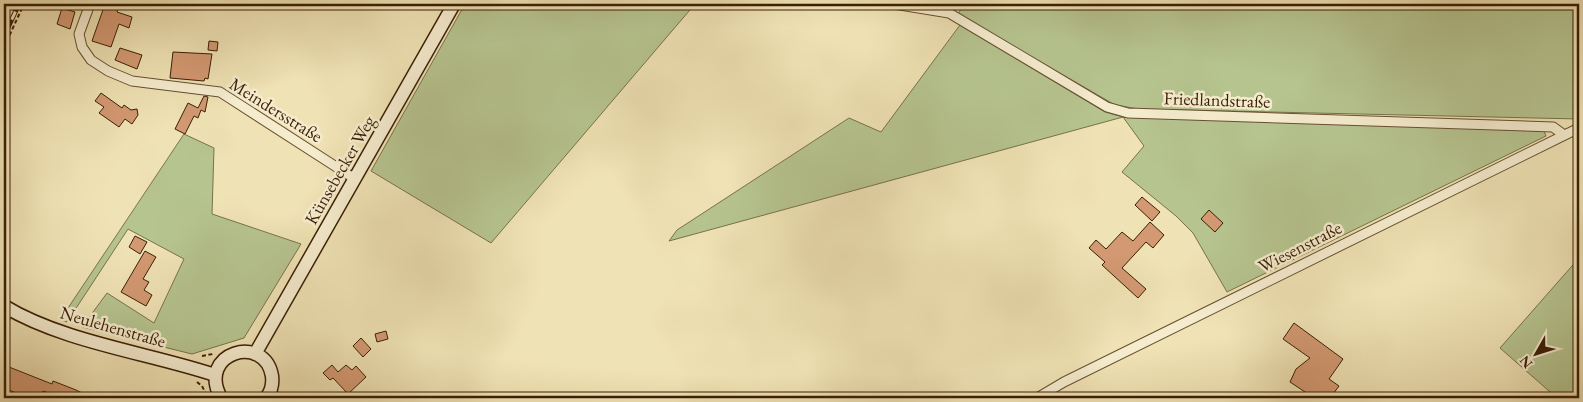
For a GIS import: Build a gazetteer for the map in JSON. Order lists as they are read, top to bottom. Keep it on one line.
{"streets":{"street":["Friedlandstraße","Meindersstraße","Künsebecker Weg","Wiesenstraße","Neulehenstraße"]},"crossings":[["Friedlandstraße","Wiesenstraße"],["Meindersstraße","Künsebecker Weg"]],"north":"bottom left"}
